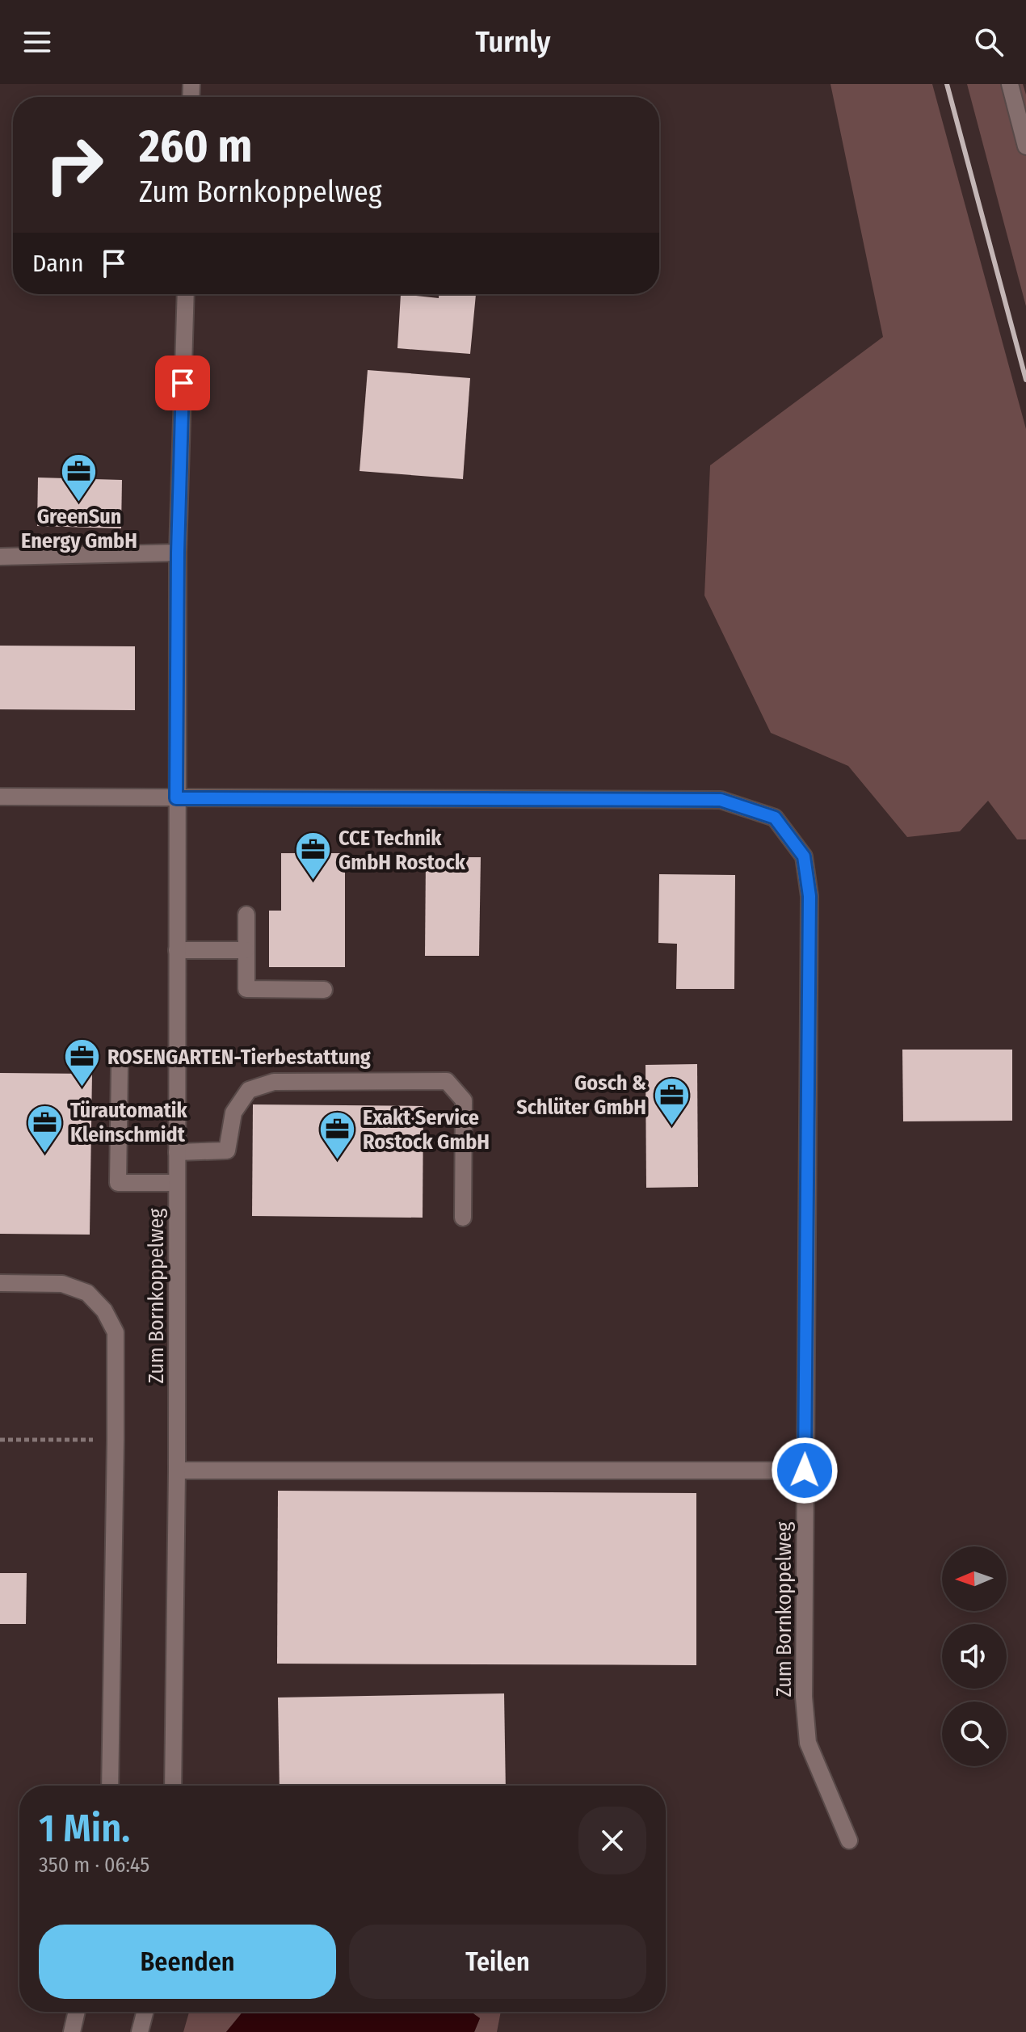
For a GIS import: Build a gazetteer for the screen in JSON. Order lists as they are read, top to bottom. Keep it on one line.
{"streets":{"street":["Zum Bornkoppelweg"]},"places":{"office":["GreenSun Energy GmbH","CCE Technik GmbH Rostock","ROSENGARTEN-Tierbestattung","Gosch & Schlüter GmbH","Türautomatik Kleinschmidt","Exakt Service Rostock GmbH"]},"north":"left","page":{"header":"Turnly","turn":["260 m","Zum Bornkoppelweg"],"then":"Dann","heading":["1 Min.","350 m · 06:45"],"buttons":["Beenden","Teilen"]}}
